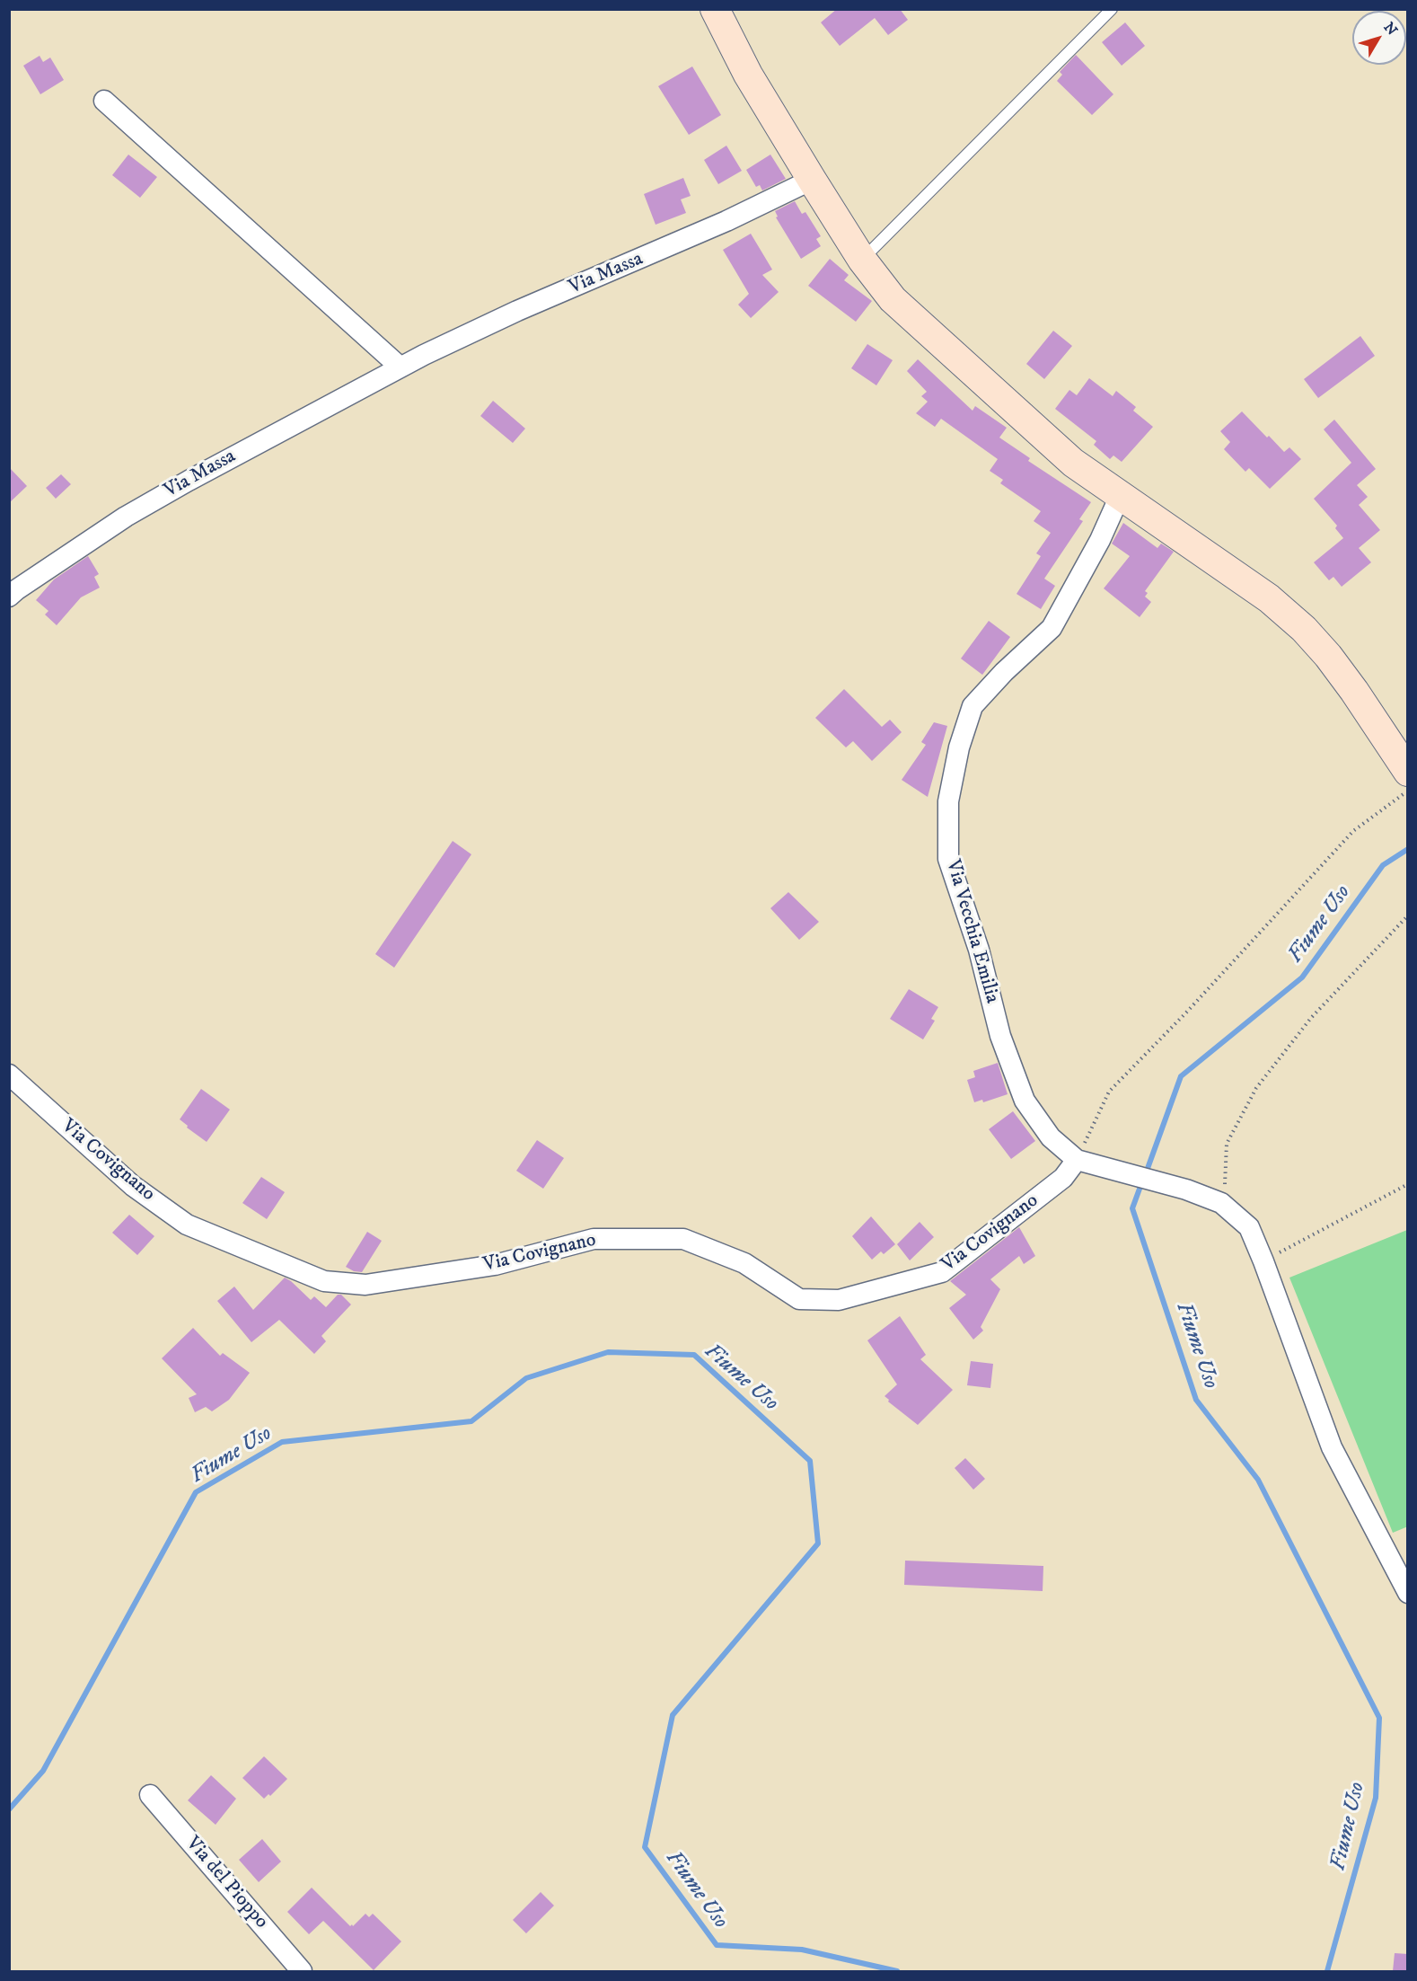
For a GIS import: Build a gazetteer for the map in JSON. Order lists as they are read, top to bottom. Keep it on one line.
{"streets":{"street":["Via Massa","Via Vecchia Emilia","Via Covignano","Via del Pioppo"]},"crossings":[["Via Vecchia Emilia","Via Covignano"]],"water":["Fiume Uso"],"north":"top right"}
